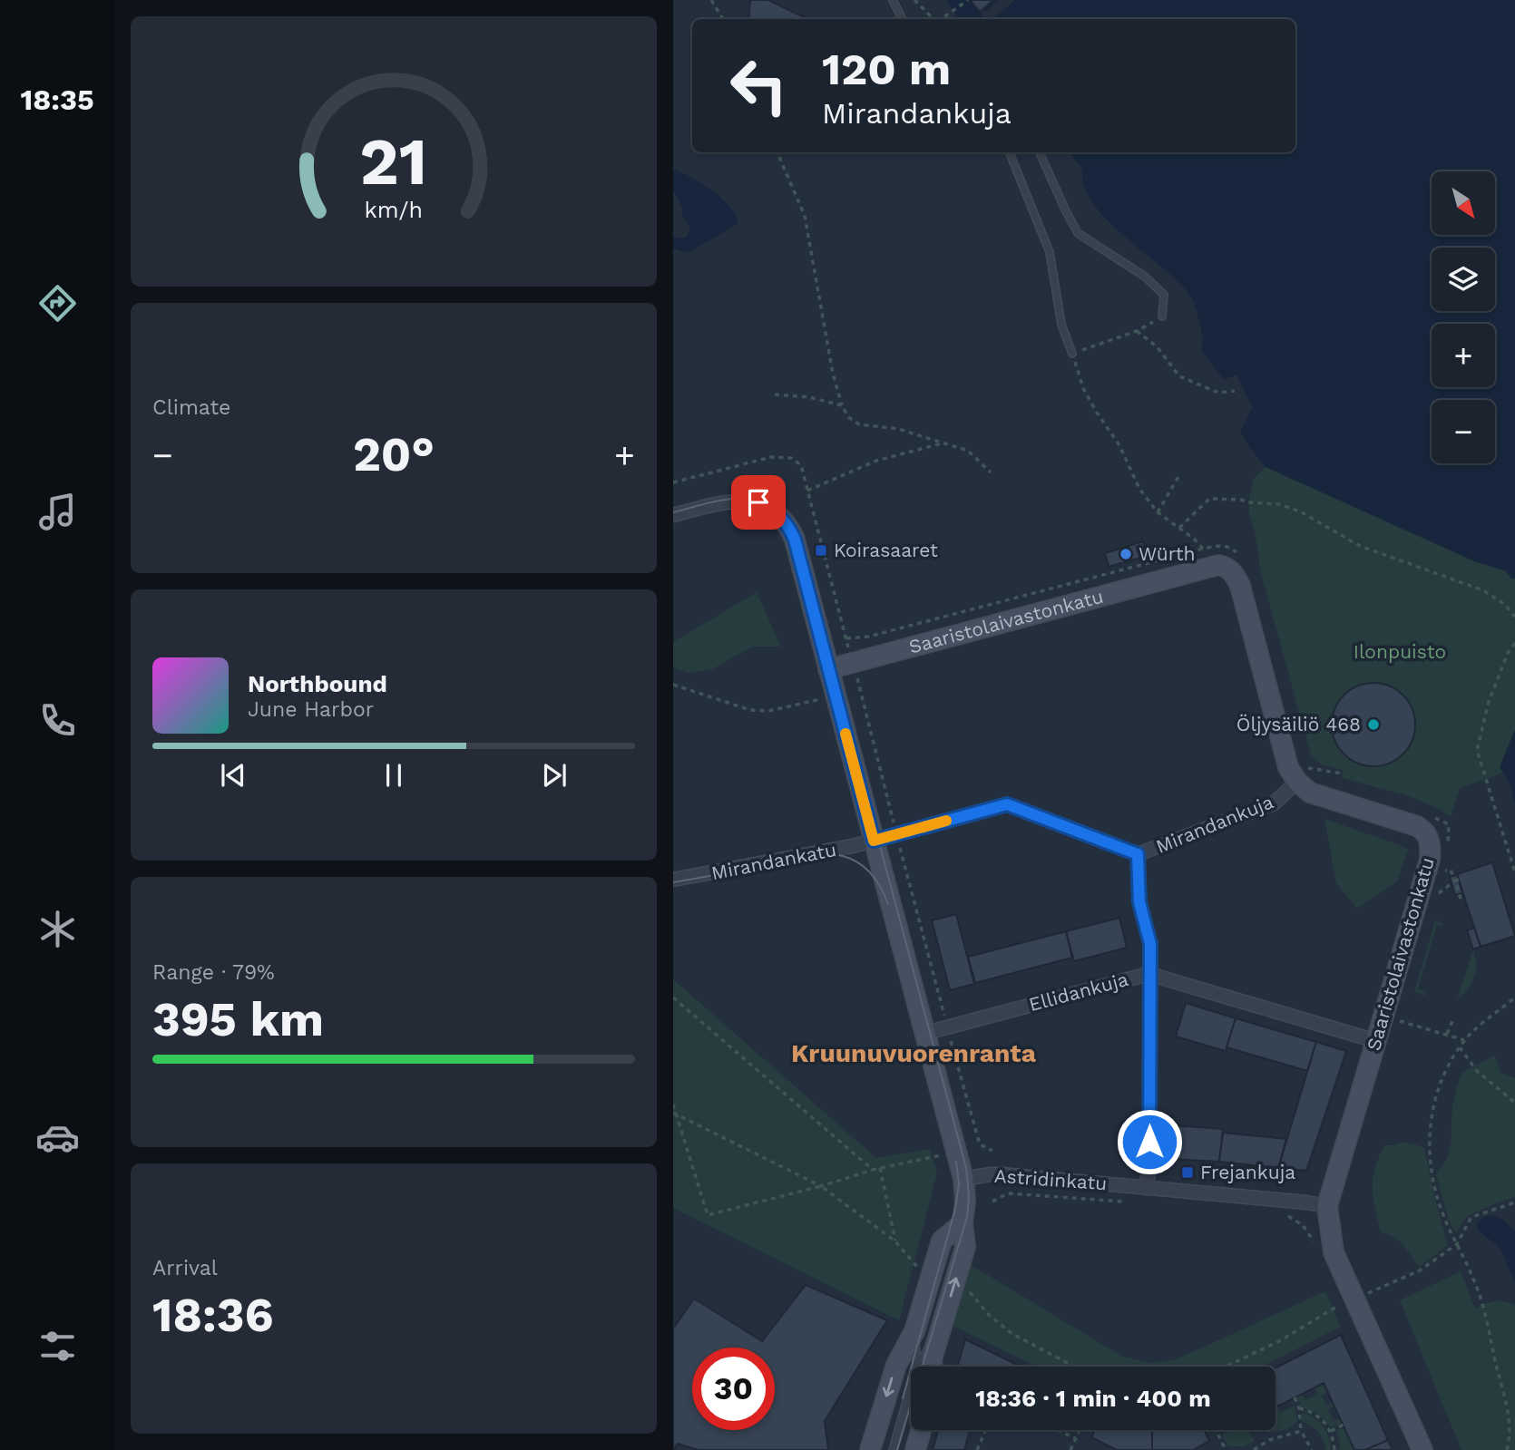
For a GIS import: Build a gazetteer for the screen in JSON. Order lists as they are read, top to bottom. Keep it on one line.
{"streets":{"street":["Saaristolaivastonkatu","Mirandankuja","Mirandankatu","Ellidankuja","Astridinkatu"]},"crossings":[["Saaristolaivastonkatu","Mirandankuja"],["Saaristolaivastonkatu","Ellidankuja"],["Saaristolaivastonkatu","Astridinkatu"],["Mirandankuja","Mirandankatu"]],"districts":["Kruunuvuorenranta"],"parks":["Ilonpuisto"],"places":{"transit":["Koirasaaret","Frejankuja"],"other":["Würth","Öljysäiliö 468"]},"north":"bottom right","page":{"tabs":"18:35","turn":["120 m","Mirandankuja"],"map_buttons":["+","−"],"tile":["Climate",["Range · 79%","395 km"],["Arrival","18:36"]],"heat":["−","20°","+"],"song":["Northbound","June Harbor"],"limit":"30","trip":"18:36 · 1 min · 400 m","gauge":["21","km/h"]}}
